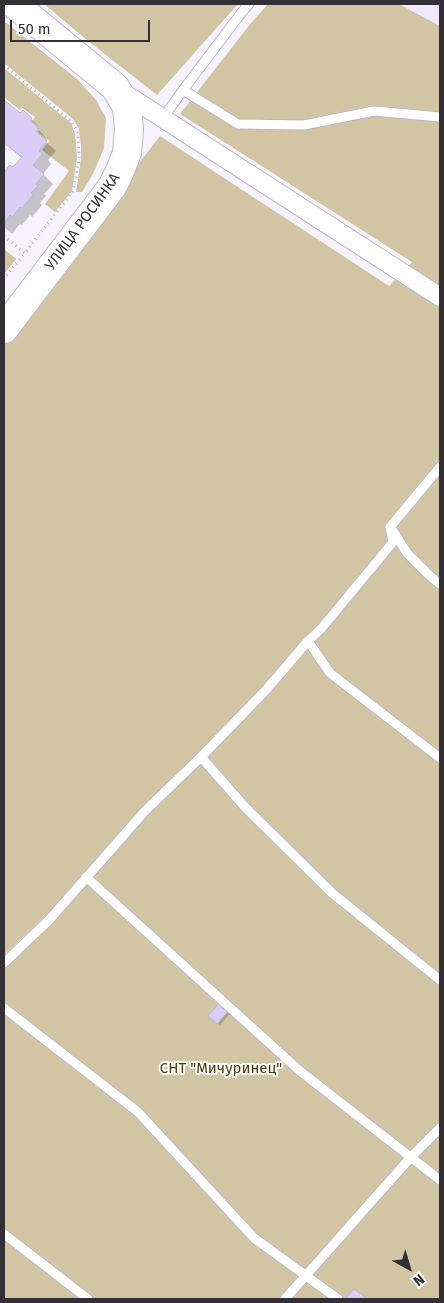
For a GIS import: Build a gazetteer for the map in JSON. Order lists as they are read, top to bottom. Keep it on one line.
{"streets":{"main road":["УЛИЦА РОСИНКА"]},"parks":["СНТ \"Мичуринец\""],"scale_bar":"50 m","north":"bottom right"}
